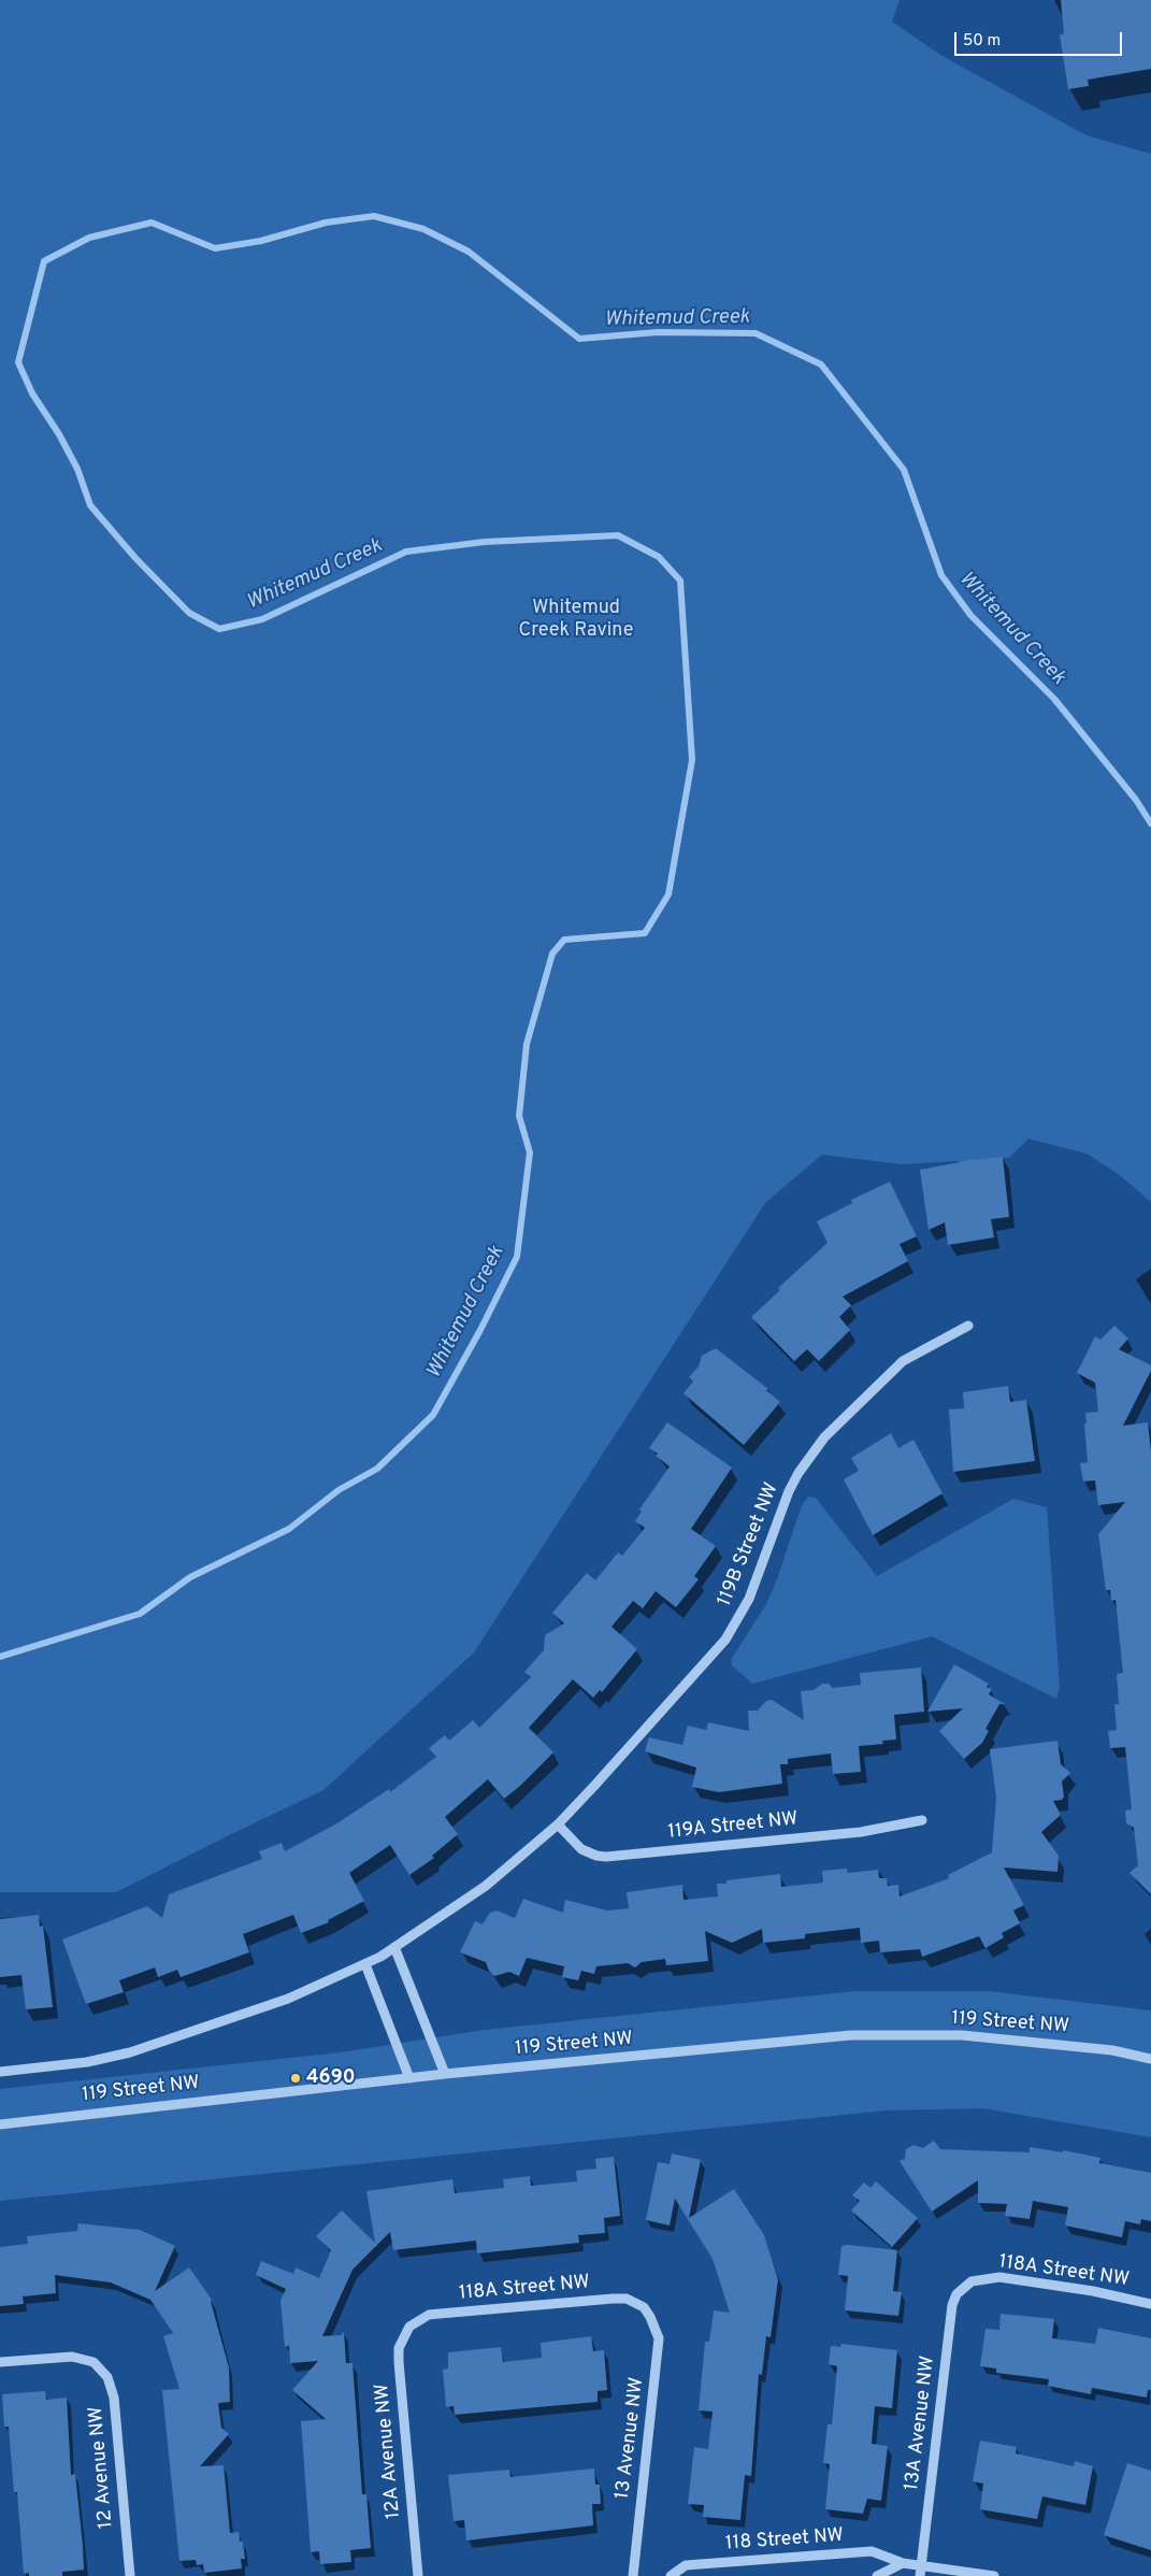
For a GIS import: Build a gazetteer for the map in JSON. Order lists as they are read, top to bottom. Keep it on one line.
{"streets":{"street":["119B Street NW","119A Street NW","119 Street NW","118A Street NW","13A Avenue NW","13 Avenue NW","12A Avenue NW","12 Avenue NW","118 Street NW"]},"crossings":[["119B Street NW","119A Street NW"],["119B Street NW","119 Street NW"],["119A Street NW","119 Street NW"],["118A Street NW","13A Avenue NW"],["118A Street NW","13 Avenue NW"],["118A Street NW","12A Avenue NW"],["13A Avenue NW","118 Street NW"]],"water":["Whitemud Creek"],"parks":["Whitemud Creek Ravine"],"places":["4690"],"scale_bar":"50 m"}
